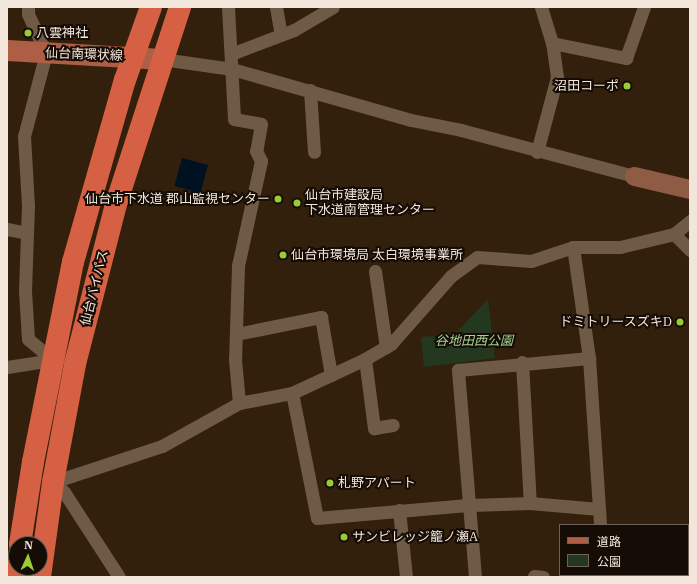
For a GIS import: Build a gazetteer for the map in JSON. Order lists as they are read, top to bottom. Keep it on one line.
{"streets":{"highway":["仙台バイパス"],"main road":["仙台南環状線"]},"crossings":[["仙台南環状線","仙台バイパス"]],"parks":["谷地田西公園"],"places":["八雲神社","沼田コーポ","仙台市下水道 郡山監視センター","仙台市建設局 下水道南管理センター","仙台市環境局 太白環境事業所","ドミトリースズキD","札野アパート","サンビレッジ籠ノ瀬A"],"legend":["道路","公園"],"north":"top"}
